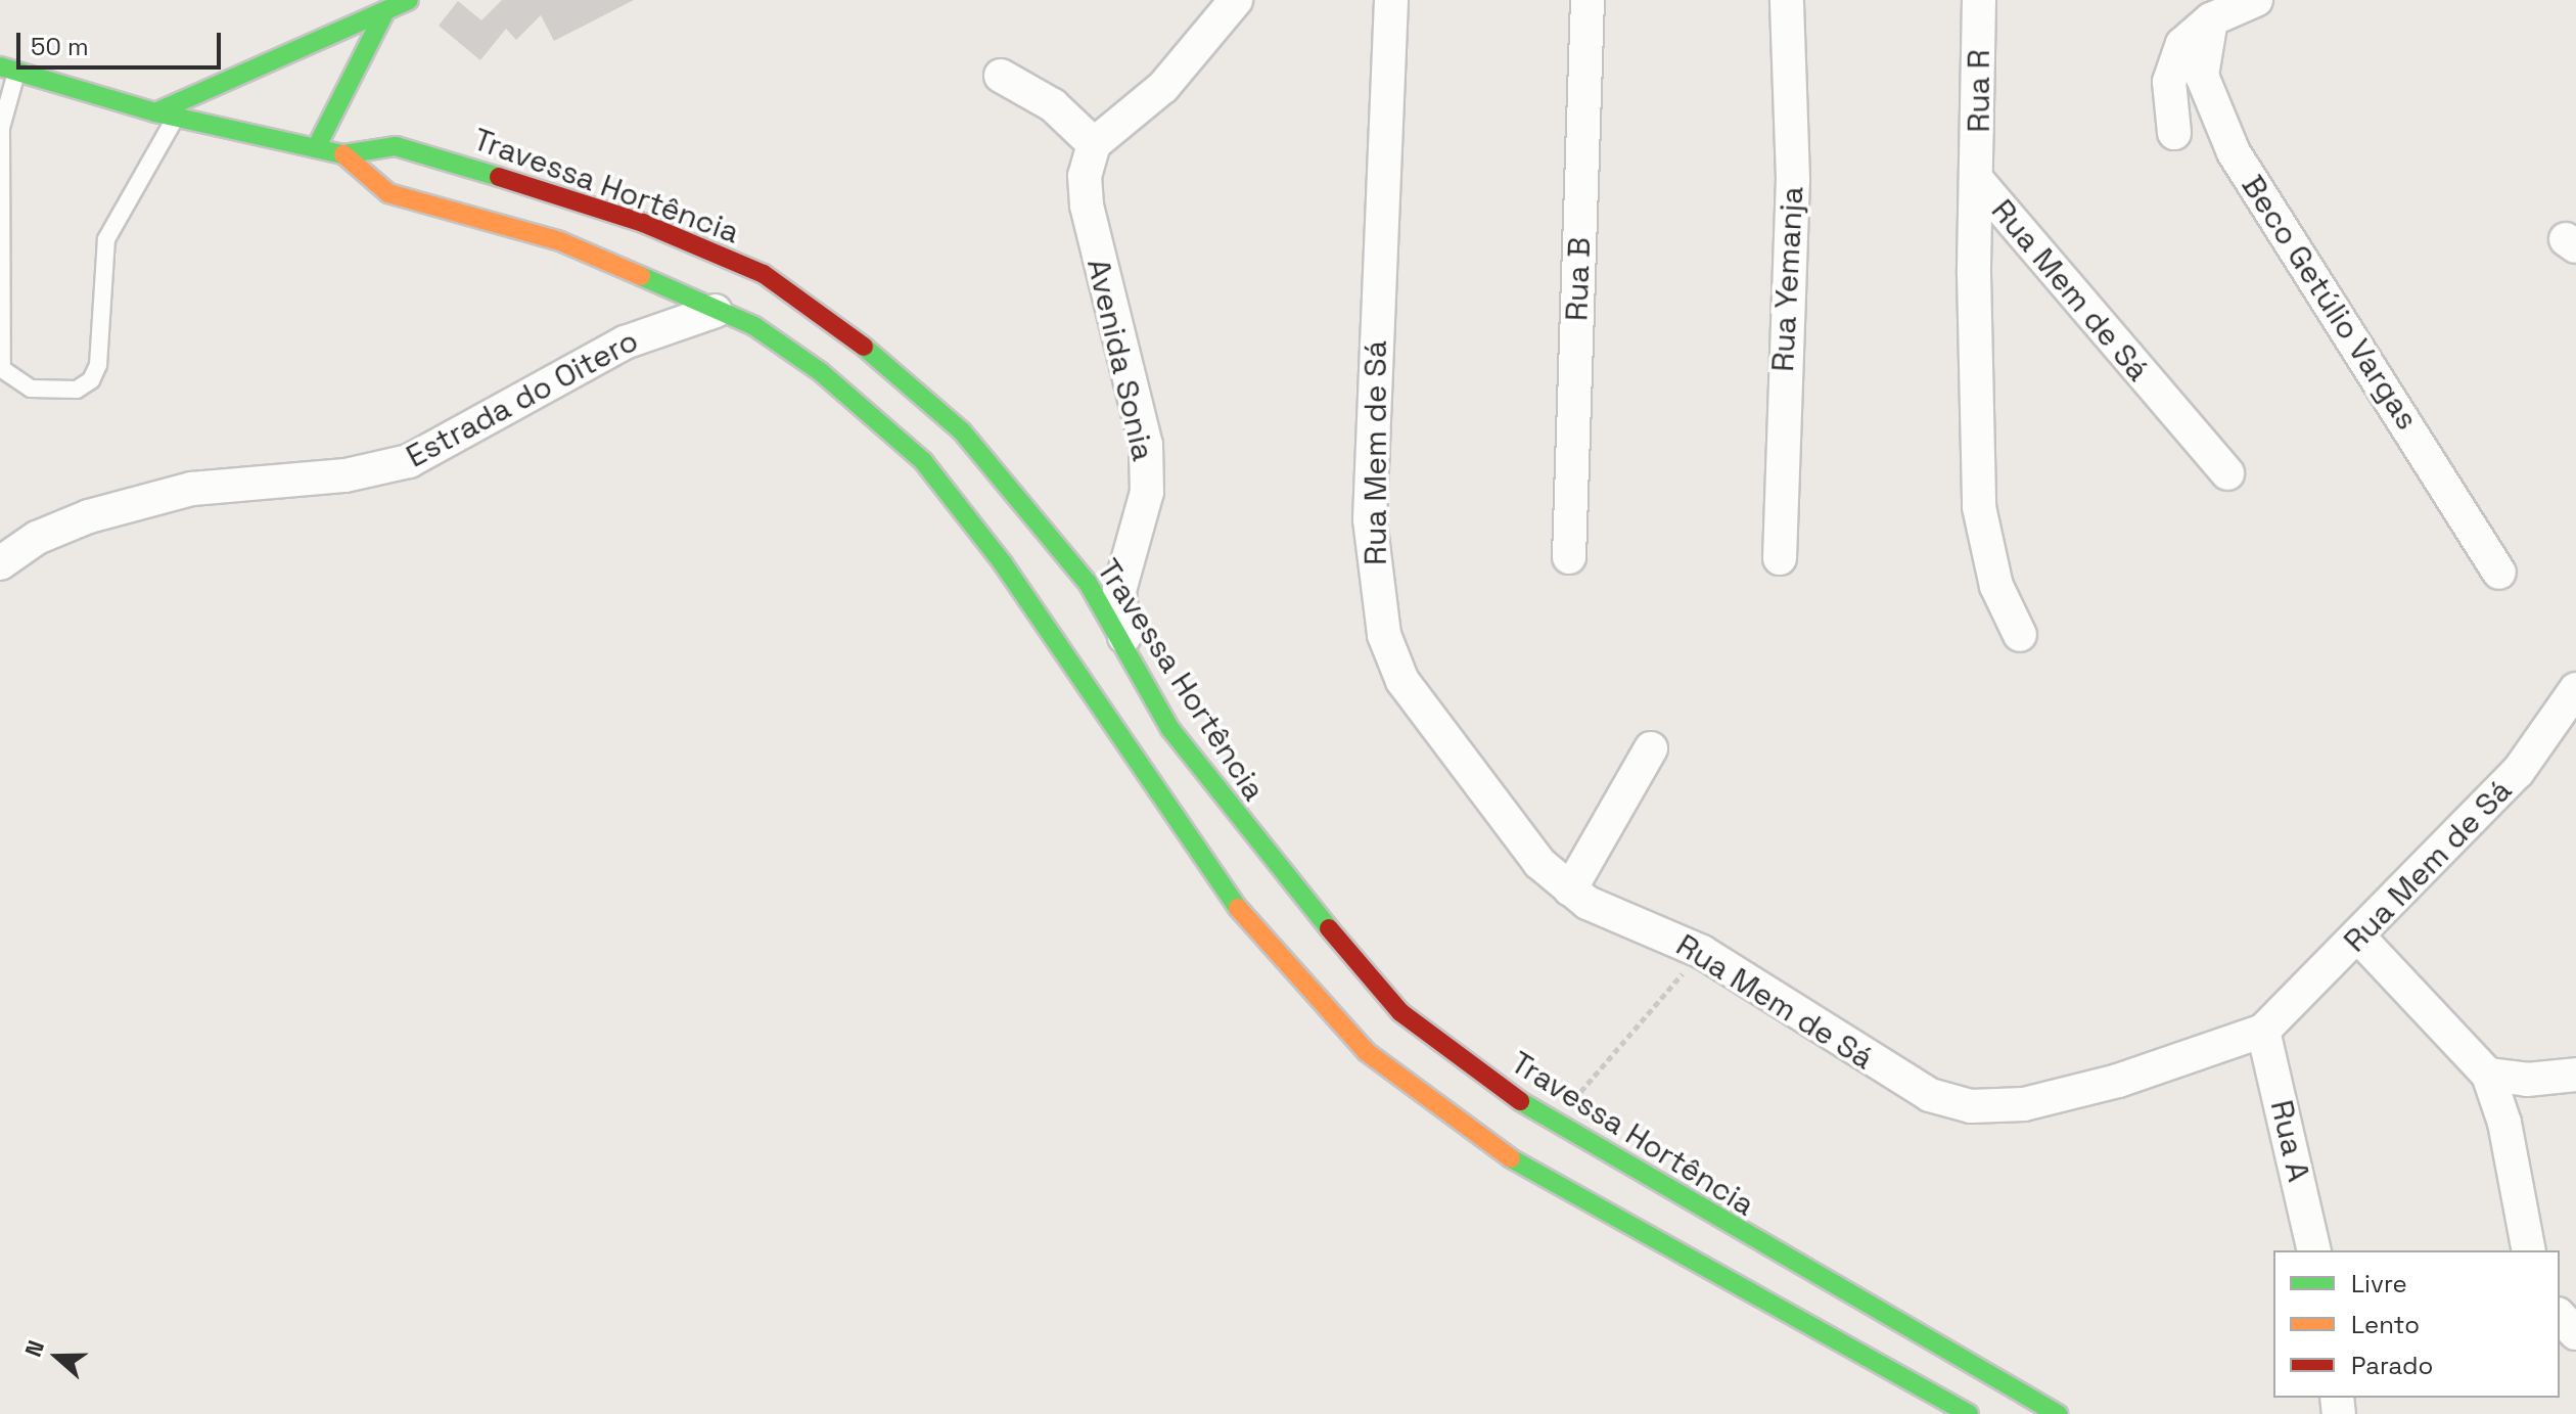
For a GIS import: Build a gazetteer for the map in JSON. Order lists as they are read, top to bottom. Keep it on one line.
{"streets":{"main road":["Travessa Hortência"],"street":["Rua R","Rua B","Rua Yemanja","Rua Mem de Sá","Beco Getúlio Vargas","Avenida Sonia","Estrada do Oitero","Rua A"]},"crossings":[["Rua R","Rua Mem de Sá"],["Travessa Hortência","Avenida Sonia"],["Travessa Hortência","Estrada do Oitero"],["Rua Mem de Sá","Rua A"]],"legend":["Livre","Lento","Parado"],"scale_bar":"50 m","north":"left"}
